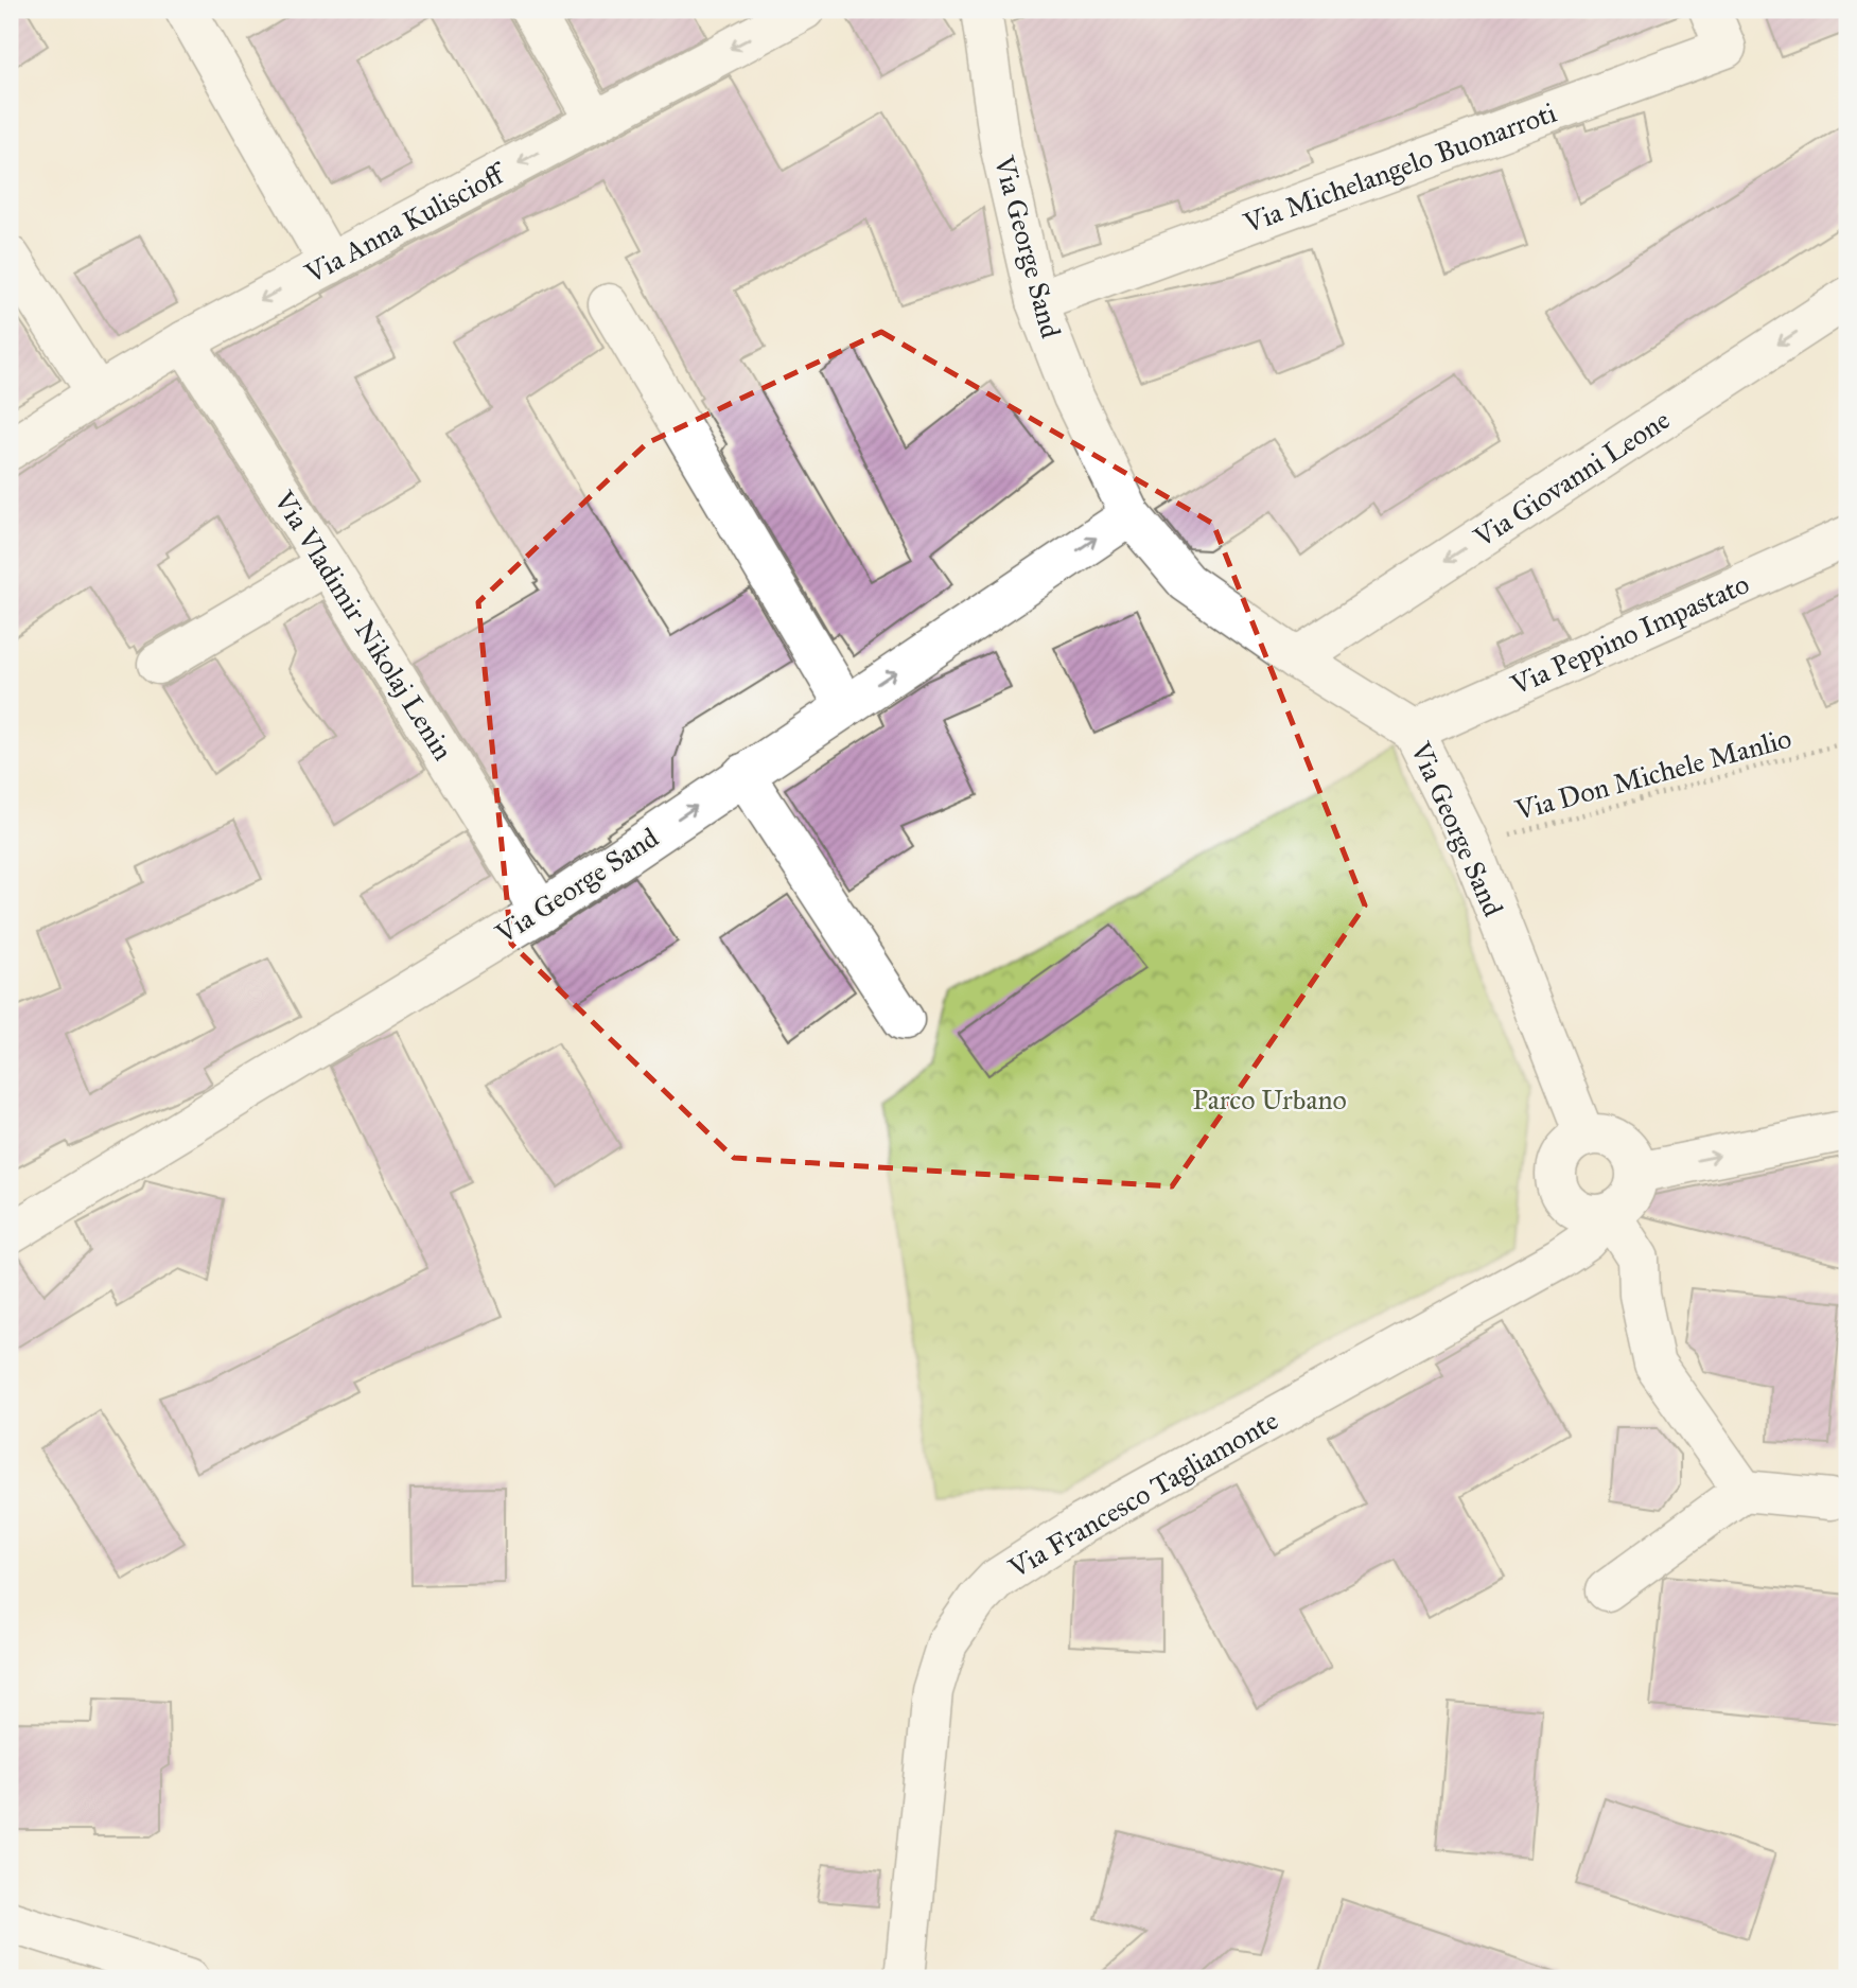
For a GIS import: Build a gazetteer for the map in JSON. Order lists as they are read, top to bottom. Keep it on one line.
{"streets":{"street":["Via Michelangelo Buonarroti","Via Anna Kuliscioff","Via George Sand","Via Giovanni Leone","Via Vladimir Nikolaj Lenin","Via Peppino Impastato","Via Francesco Tagliamonte"],"path":["Via Don Michele Manlio"]},"crossings":[["Via Michelangelo Buonarroti","Via George Sand"],["Via Anna Kuliscioff","Via Vladimir Nikolaj Lenin"],["Via George Sand","Via Giovanni Leone"],["Via George Sand","Via Vladimir Nikolaj Lenin"],["Via George Sand","Via Peppino Impastato"],["Via George Sand","Via Don Michele Manlio"],["Via George Sand","Via Francesco Tagliamonte"]],"one_way":["Via Anna Kuliscioff","Via Giovanni Leone"],"parks":["Parco Urbano"]}
